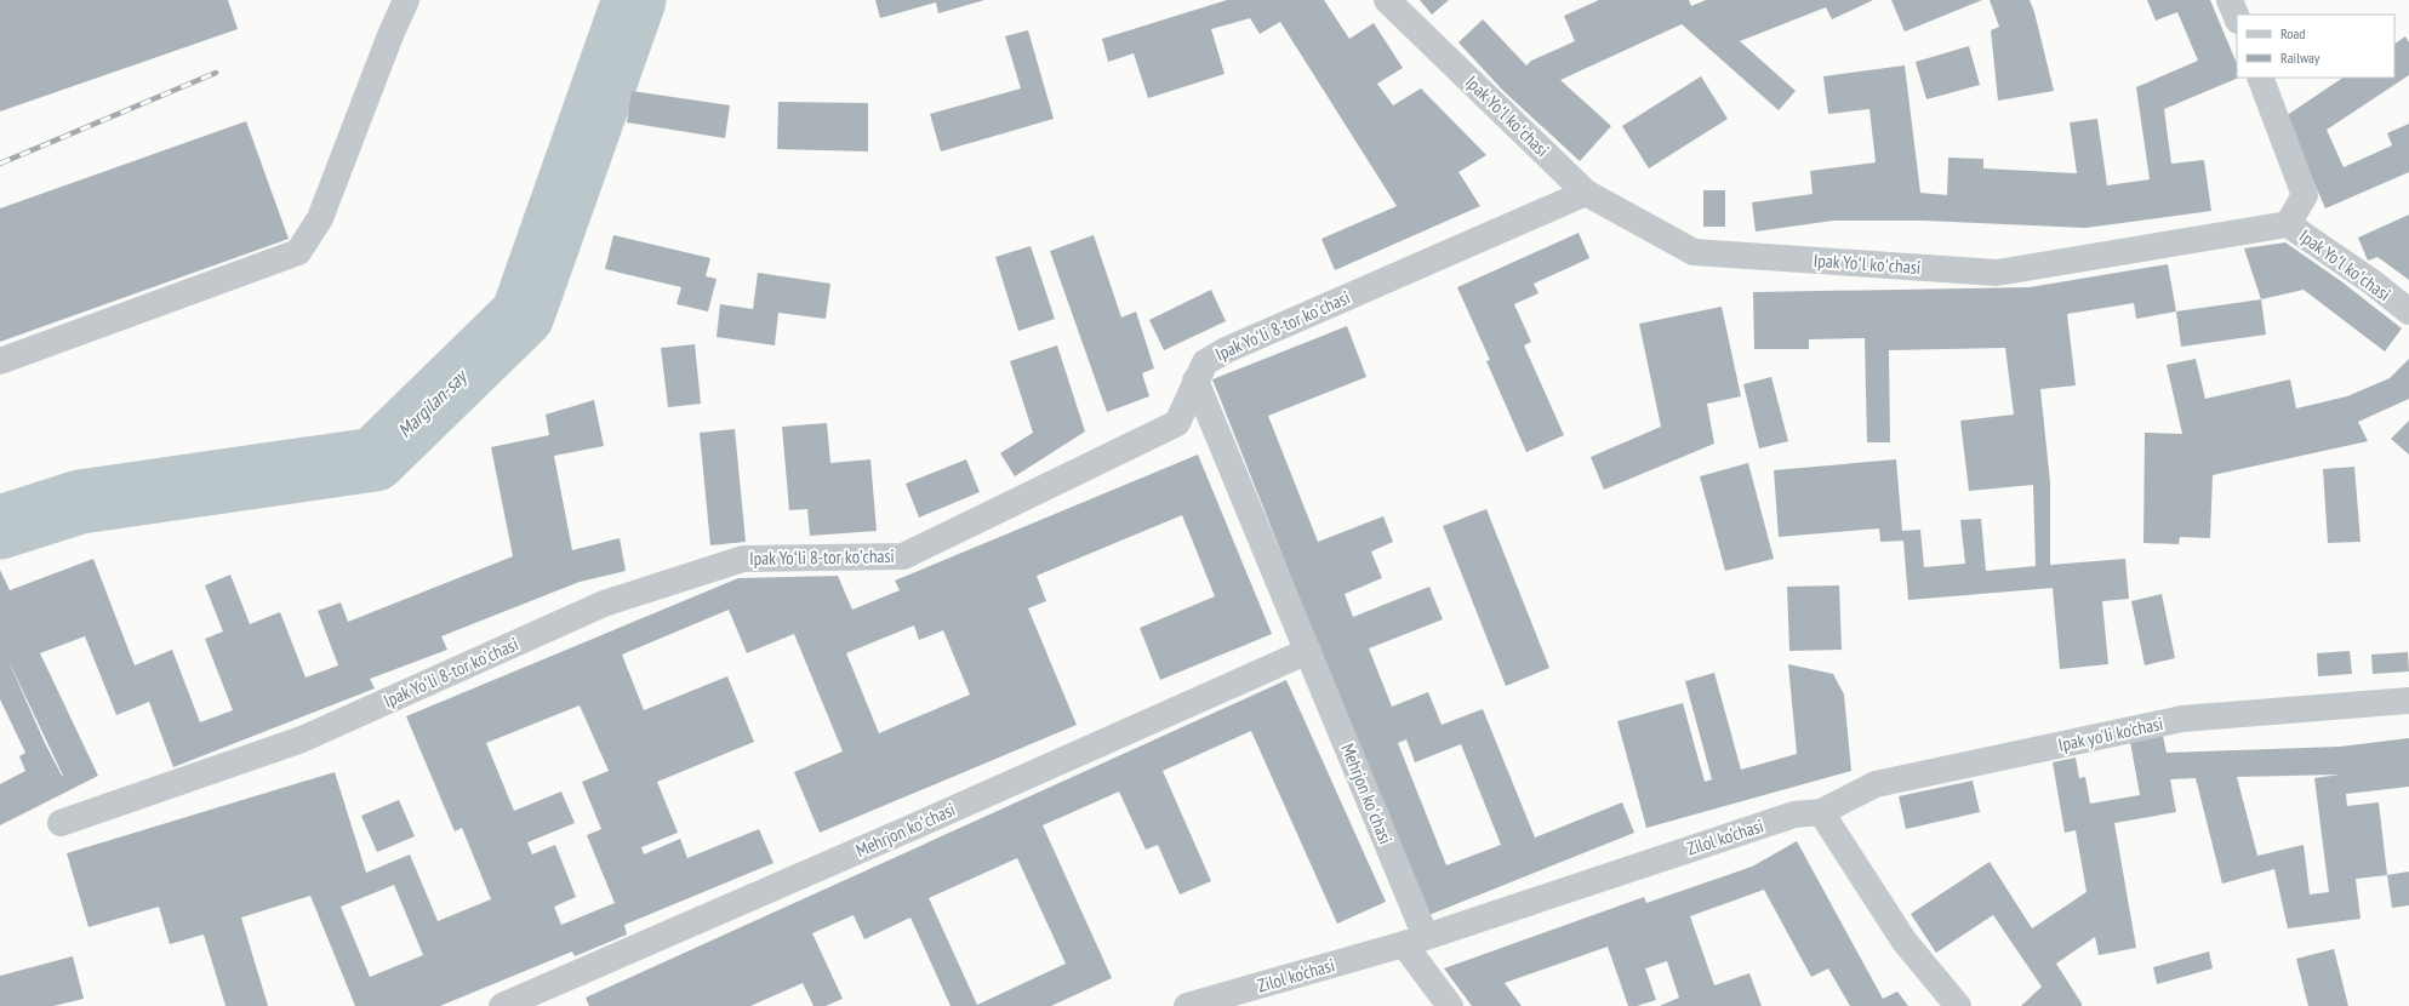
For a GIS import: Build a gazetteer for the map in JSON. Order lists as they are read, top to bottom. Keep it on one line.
{"streets":{"street":["Ipak Yoʻl koʻchasi","Ipak Yoʻli 8-tor koʼchasi","Ipak yo'li ko'chasi","Mehrjon koʻchasi","Zilol ko‘chasi"]},"crossings":[["Ipak Yoʻl koʻchasi","Ipak Yoʻli 8-tor koʼchasi"],["Ipak Yoʻli 8-tor koʼchasi","Mehrjon koʻchasi"],["Ipak yo'li ko'chasi","Zilol ko‘chasi"],["Mehrjon koʻchasi","Zilol ko‘chasi"]],"water":["Margilan-say"],"legend":["Road","Railway"]}
